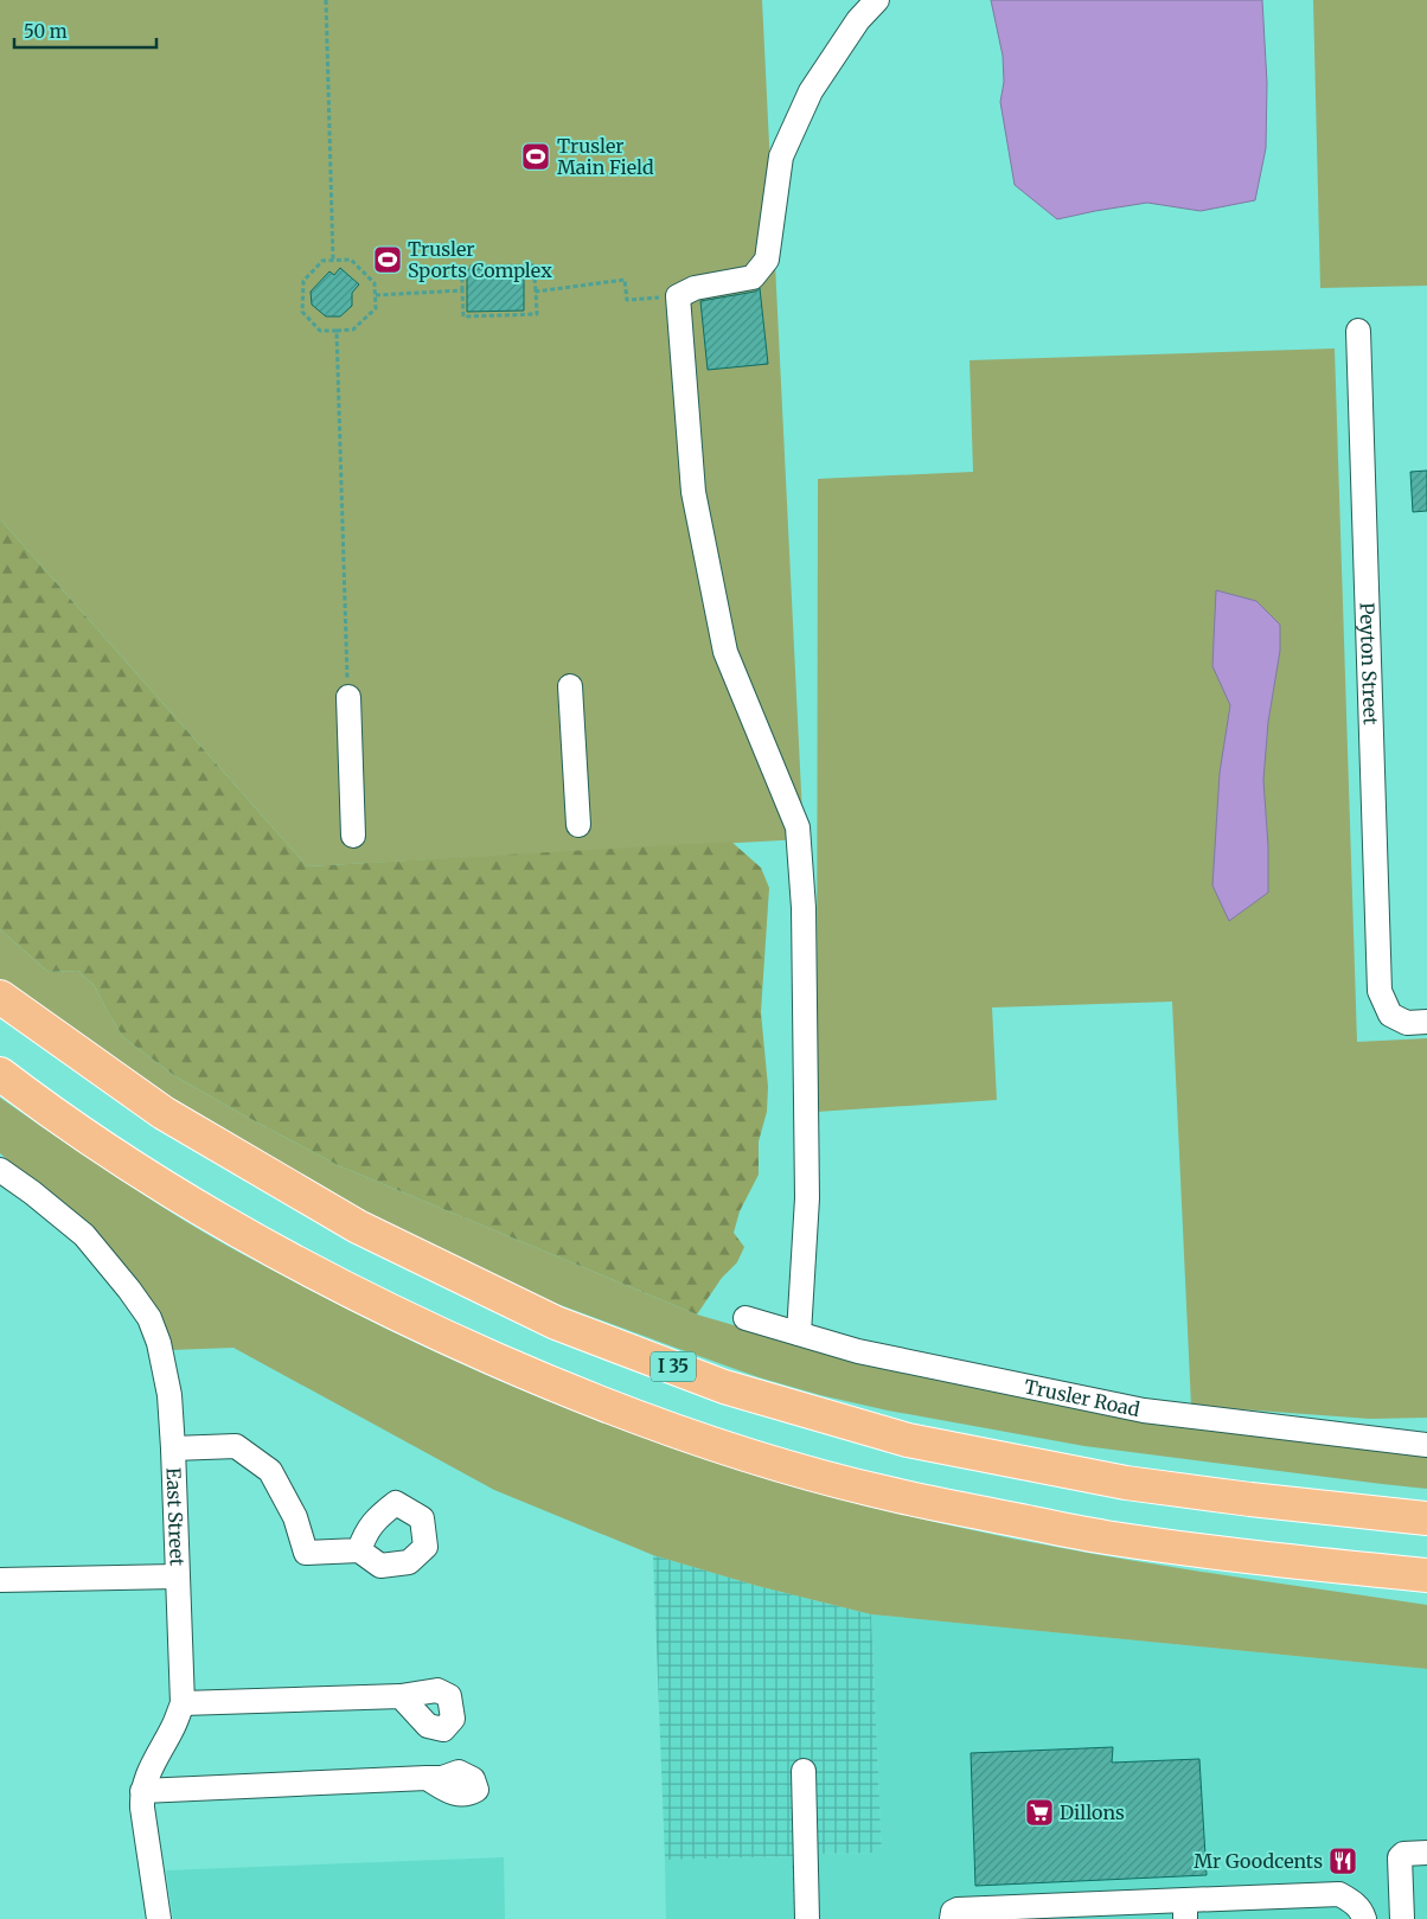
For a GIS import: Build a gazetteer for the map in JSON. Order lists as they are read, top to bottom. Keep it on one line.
{"streets":{"highway":["I 35"],"street":["Peyton Street","Trusler Road","East Street"]},"places":{"sports":["Trusler Main Field","Trusler Sports Complex"],"supermarket":["Dillons"],"restaurant":["Mr Goodcents"]},"scale_bar":"50 m"}
